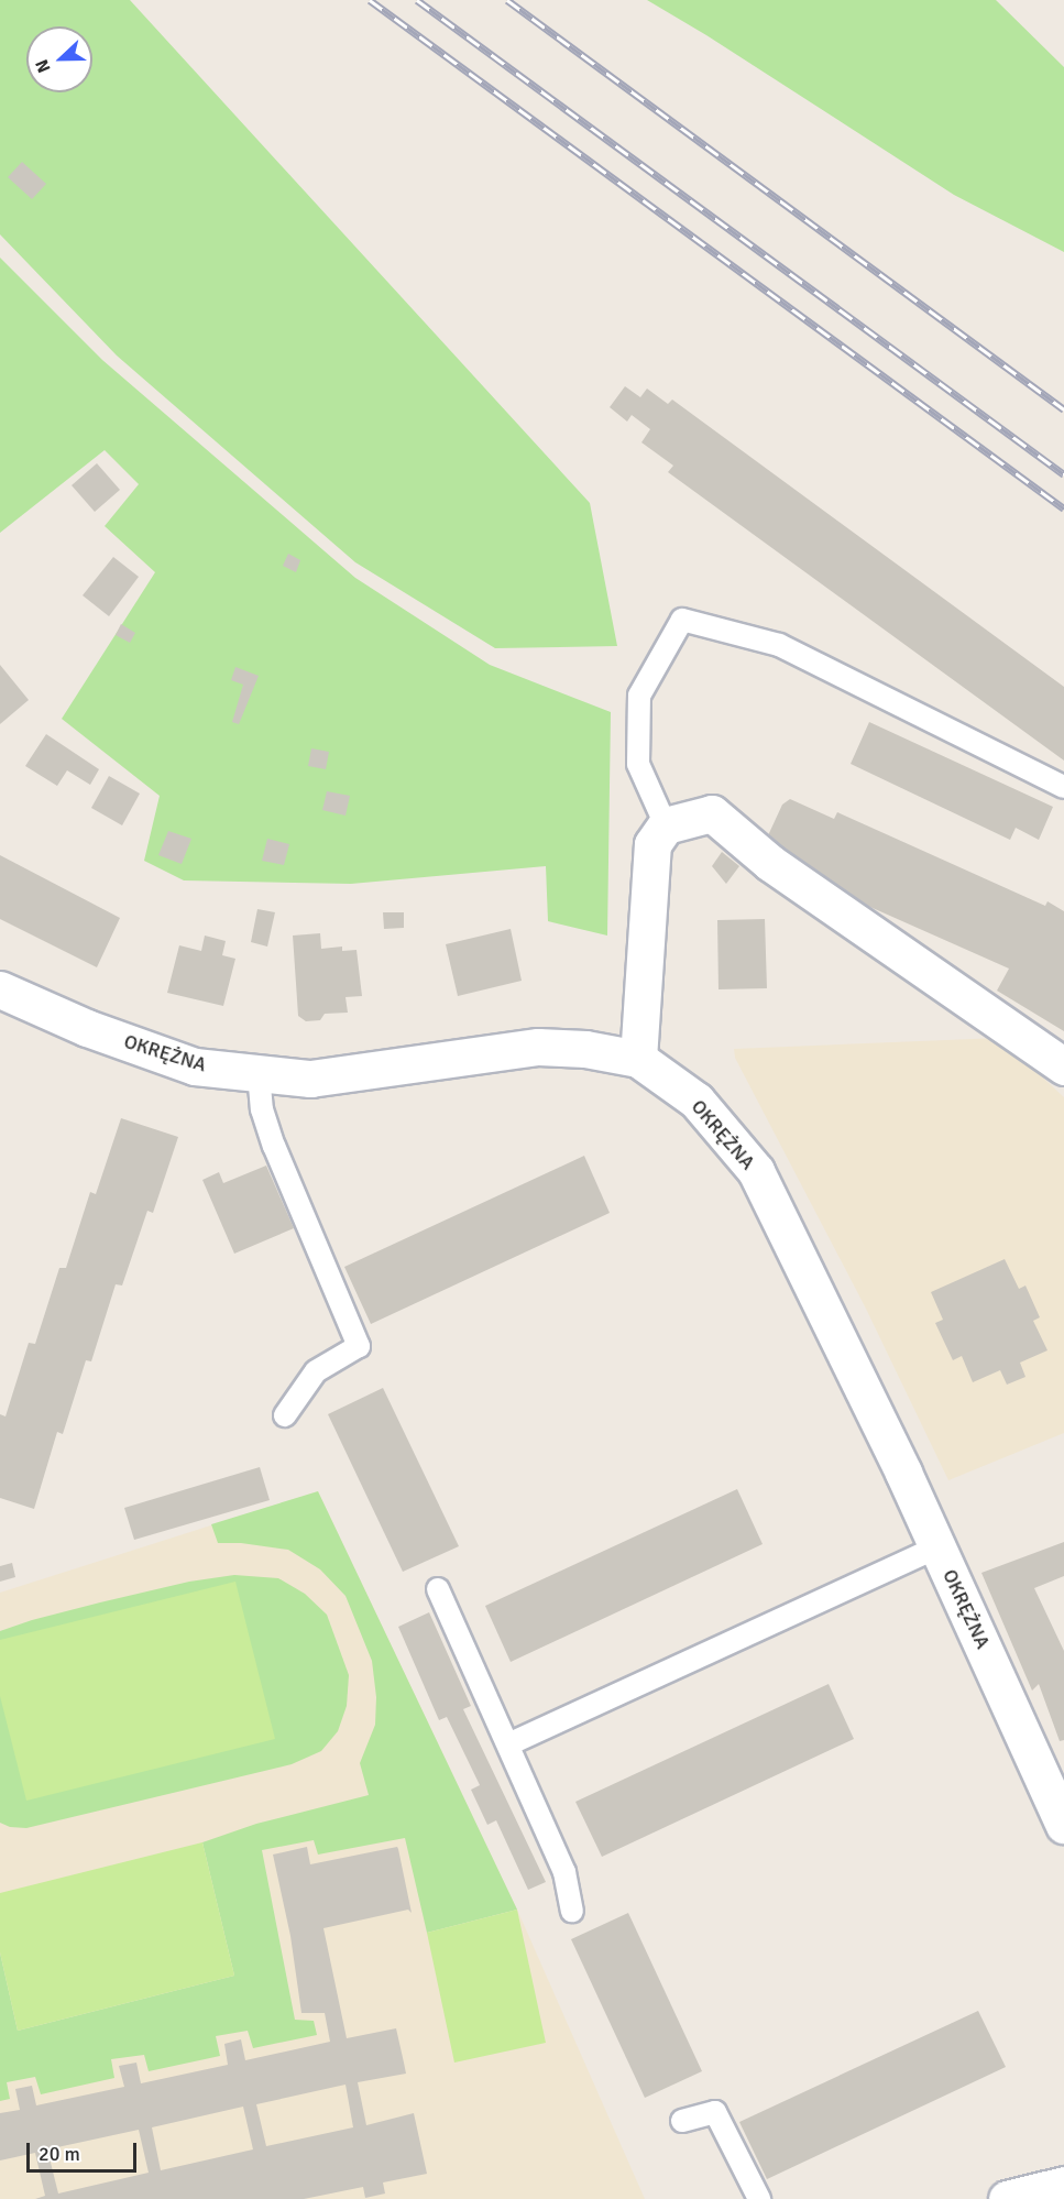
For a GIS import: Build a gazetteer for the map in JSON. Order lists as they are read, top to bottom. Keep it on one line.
{"streets":{"street":["OKRĘŻNA"]},"scale_bar":"20 m","north":"left"}
